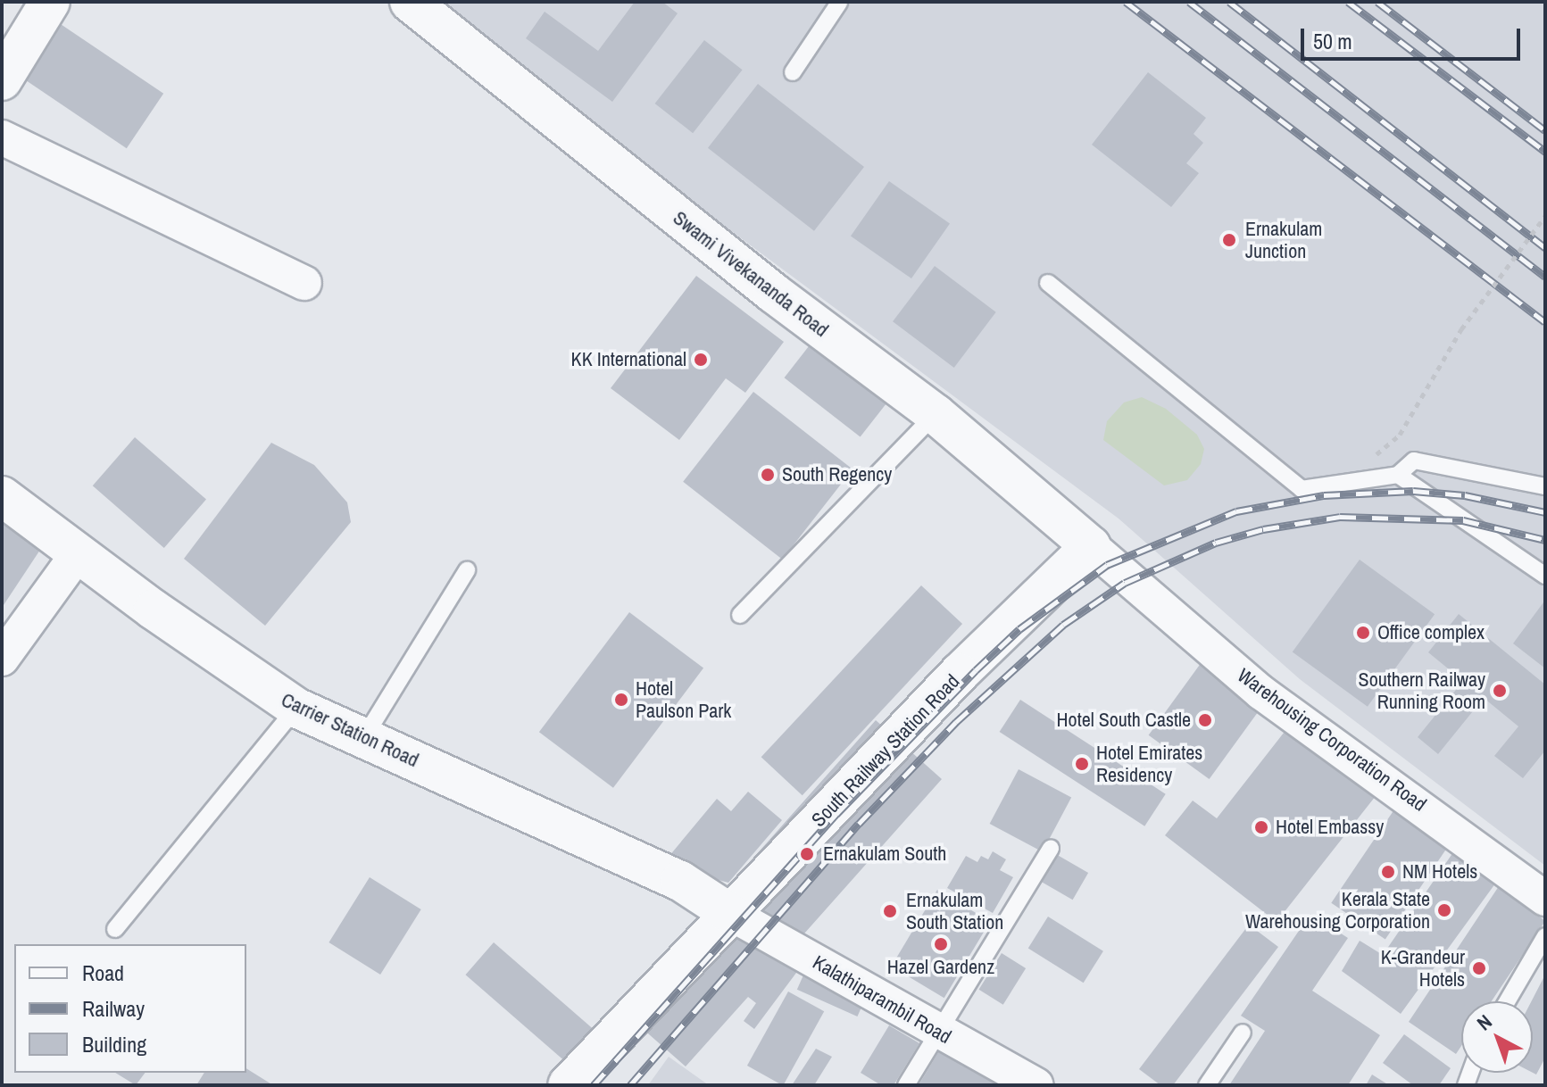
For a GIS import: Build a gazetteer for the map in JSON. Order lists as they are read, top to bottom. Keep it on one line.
{"streets":{"street":["Swami Vivekananda Road","Carrier Station Road","Warehousing Corporation Road","South Railway Station Road","Kalathiparambil Road"]},"crossings":[["Swami Vivekananda Road","Warehousing Corporation Road"],["Swami Vivekananda Road","South Railway Station Road"],["Carrier Station Road","South Railway Station Road"],["Carrier Station Road","Kalathiparambil Road"],["Warehousing Corporation Road","South Railway Station Road"],["South Railway Station Road","Kalathiparambil Road"]],"places":["Ernakulam Junction","KK International","South Regency","Office complex","Southern Railway Running Room","Hotel Paulson Park","Hotel South Castle","Hotel Emirates Residency","Hotel Embassy","Ernakulam South","NM Hotels","Kerala State Warehousing Corporation","Ernakulam South Station","Hazel Gardenz","K-Grandeur Hotels"],"legend":["Road","Railway","Building"],"scale_bar":"50 m","north":"top left"}
